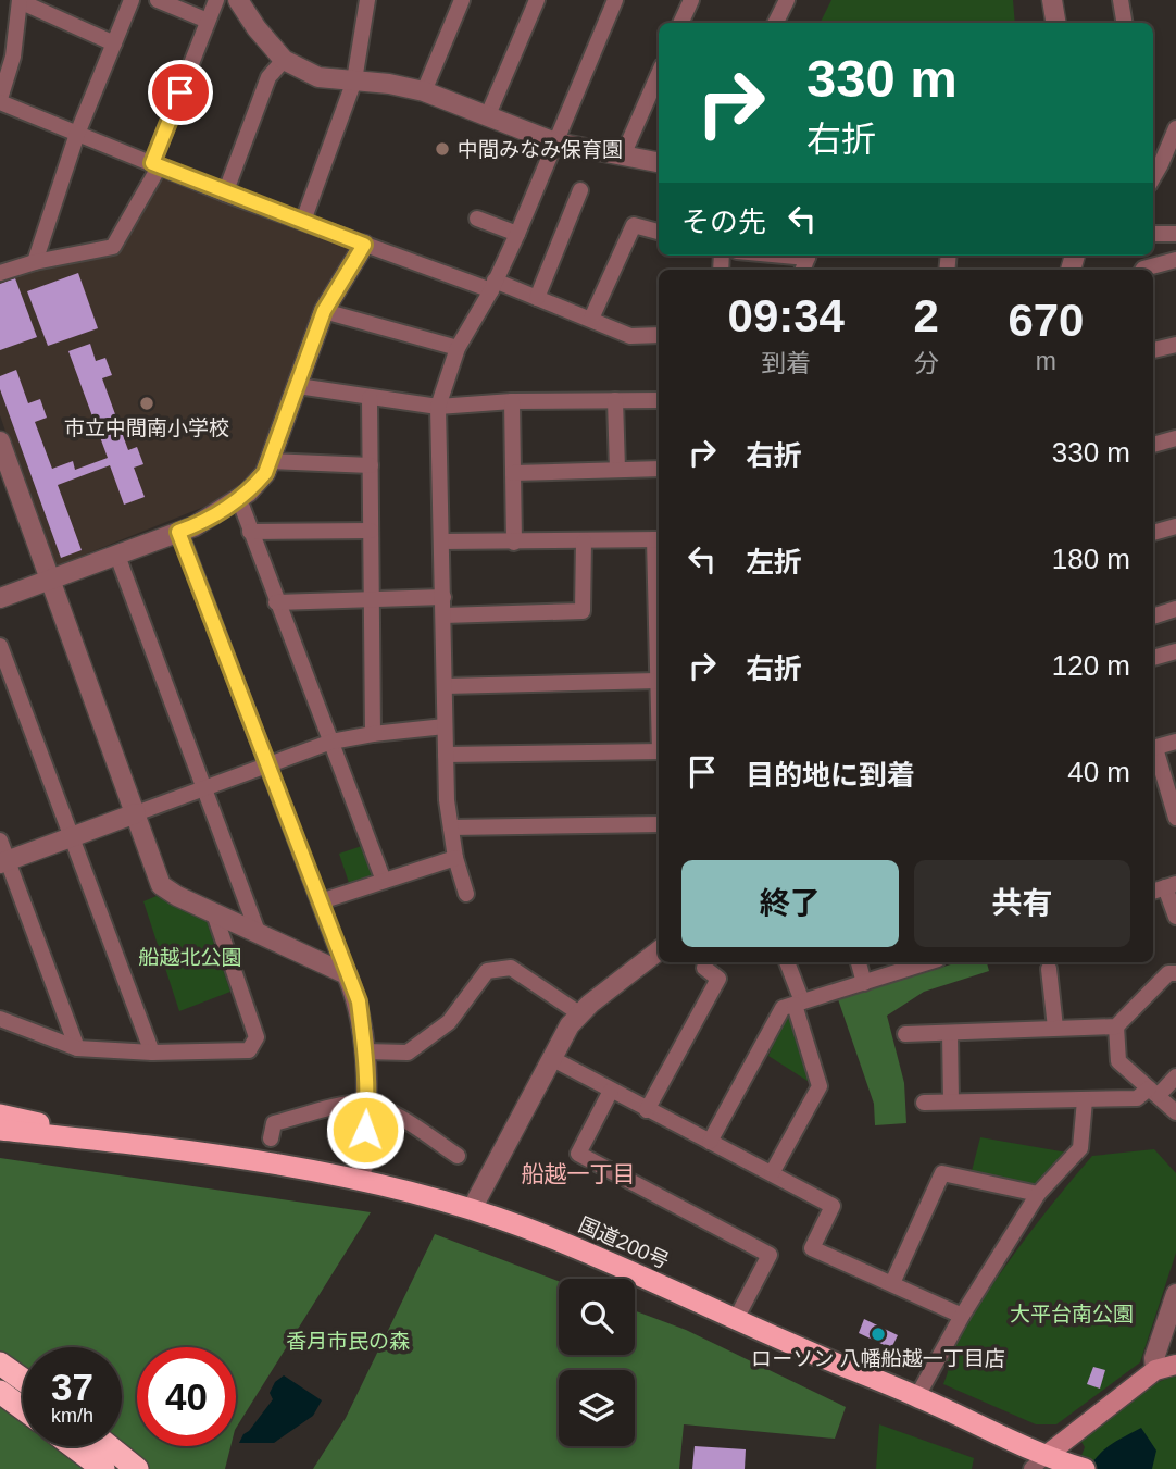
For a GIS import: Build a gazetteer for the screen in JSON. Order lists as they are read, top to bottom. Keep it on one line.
{"streets":{"highway":["国道200号"]},"districts":["船越一丁目"],"parks":["船越北公園","大平台南公園","香月市民の森"],"places":["中間みなみ保育園","市立中間南小学校","ローソン 八幡船越一丁目店"],"page":{"turn":["330 m","右折"],"then":"その先","eta":["09:34","到着","2","分","670","m"],"list":[{"name":"右折","value":"330 m"},{"name":"左折","value":"180 m"},{"name":"右折","value":"120 m"},{"name":"目的地に到着","value":"40 m"}],"buttons":["終了","共有"],"speed":"37 km/h","limit":"40"}}
